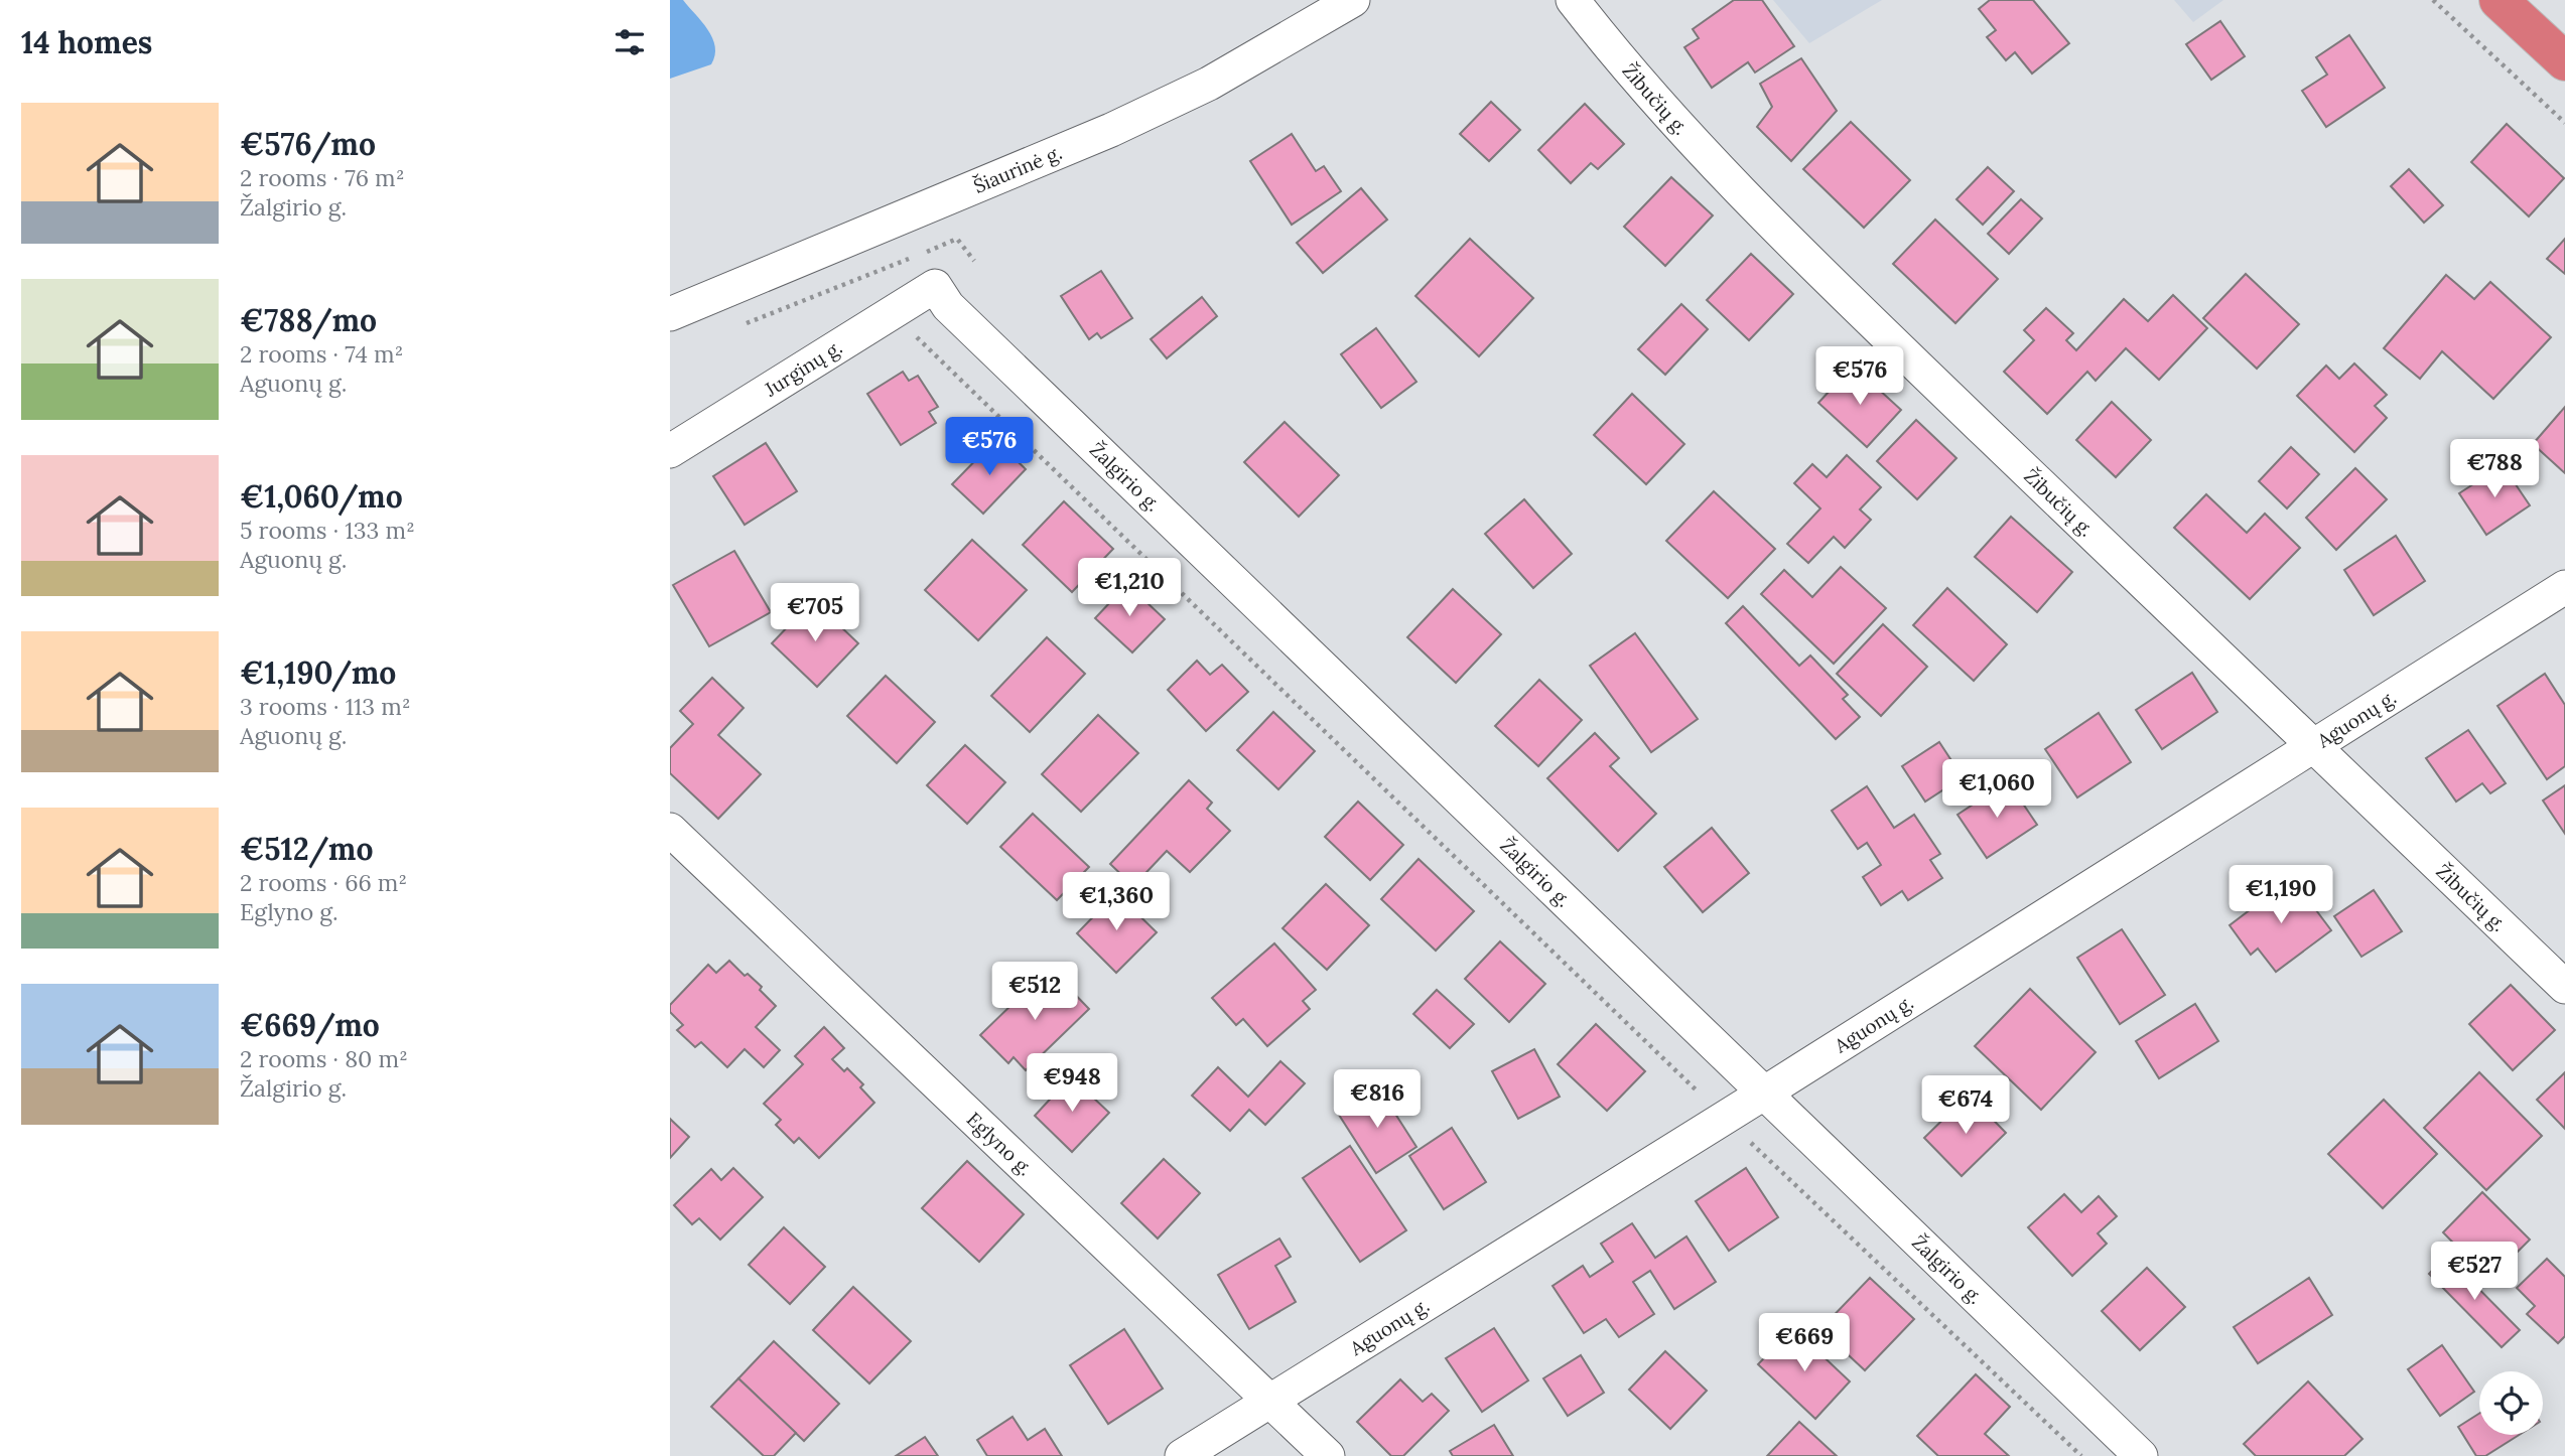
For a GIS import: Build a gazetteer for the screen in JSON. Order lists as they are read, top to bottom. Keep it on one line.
{"streets":{"street":["Žibučių g.","Šiaurinė g.","Jurginų g.","Žalgirio g.","Aguonų g.","Eglyno g."]},"crossings":[["Žibučių g.","Aguonų g."],["Jurginų g.","Žalgirio g."],["Žalgirio g.","Aguonų g."],["Aguonų g.","Eglyno g."]],"page":{"heading":"14 homes","list":[{"name":"€576/mo","note":"2 rooms · 76 m² · Žalgirio g."},{"name":"€788/mo","note":"2 rooms · 74 m² · Aguonų g."},{"name":"€1,060/mo","note":"5 rooms · 133 m² · Aguonų g."},{"name":"€1,190/mo","note":"3 rooms · 113 m² · Aguonų g."},{"name":"€512/mo","note":"2 rooms · 66 m² · Eglyno g."},{"name":"€669/mo","note":"2 rooms · 80 m² · Žalgirio g."}],"price":["€576","€576","€788","€1,210","€705","€1,060","€1,190","€1,360","€512","€948","€816","€674","€527","€669"]}}
